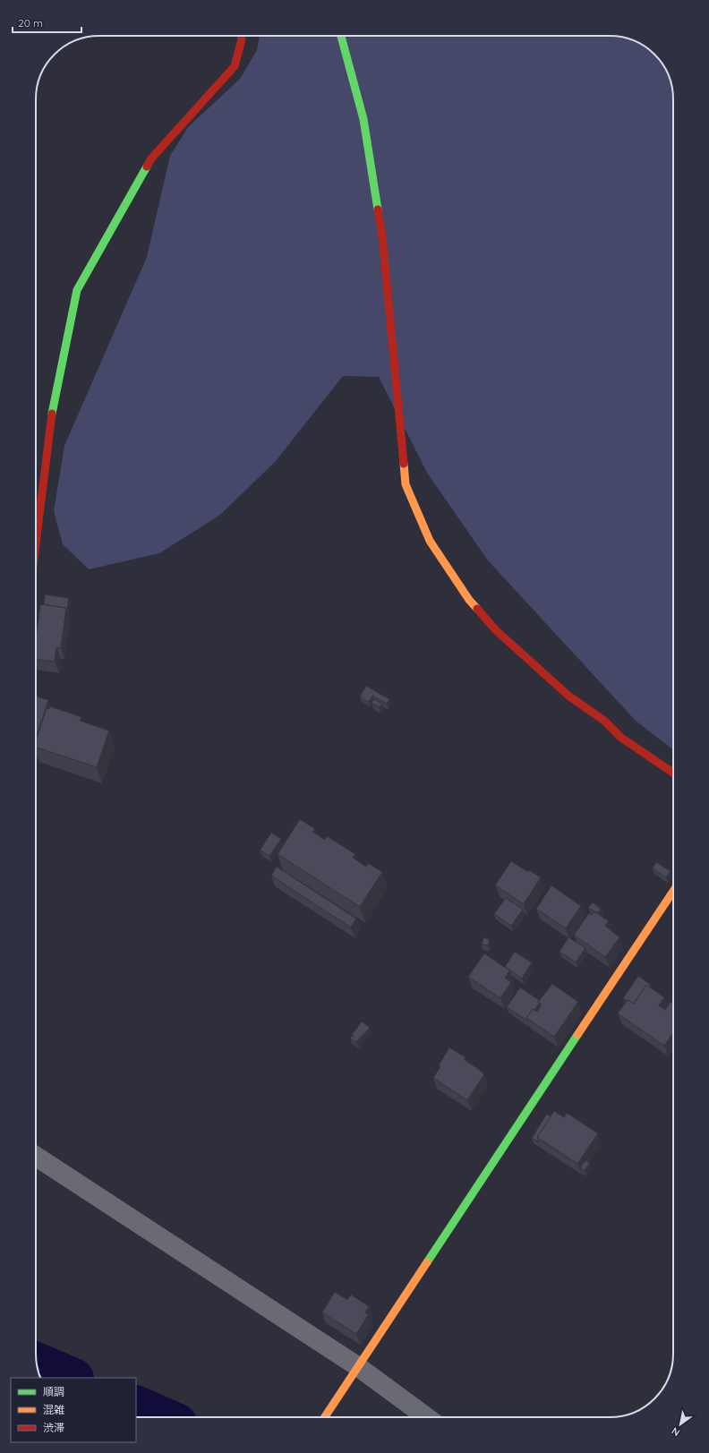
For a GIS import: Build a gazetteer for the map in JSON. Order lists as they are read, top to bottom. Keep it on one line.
{"legend":["順調","混雑","渋滞"],"scale_bar":"20 m","north":"bottom left"}
